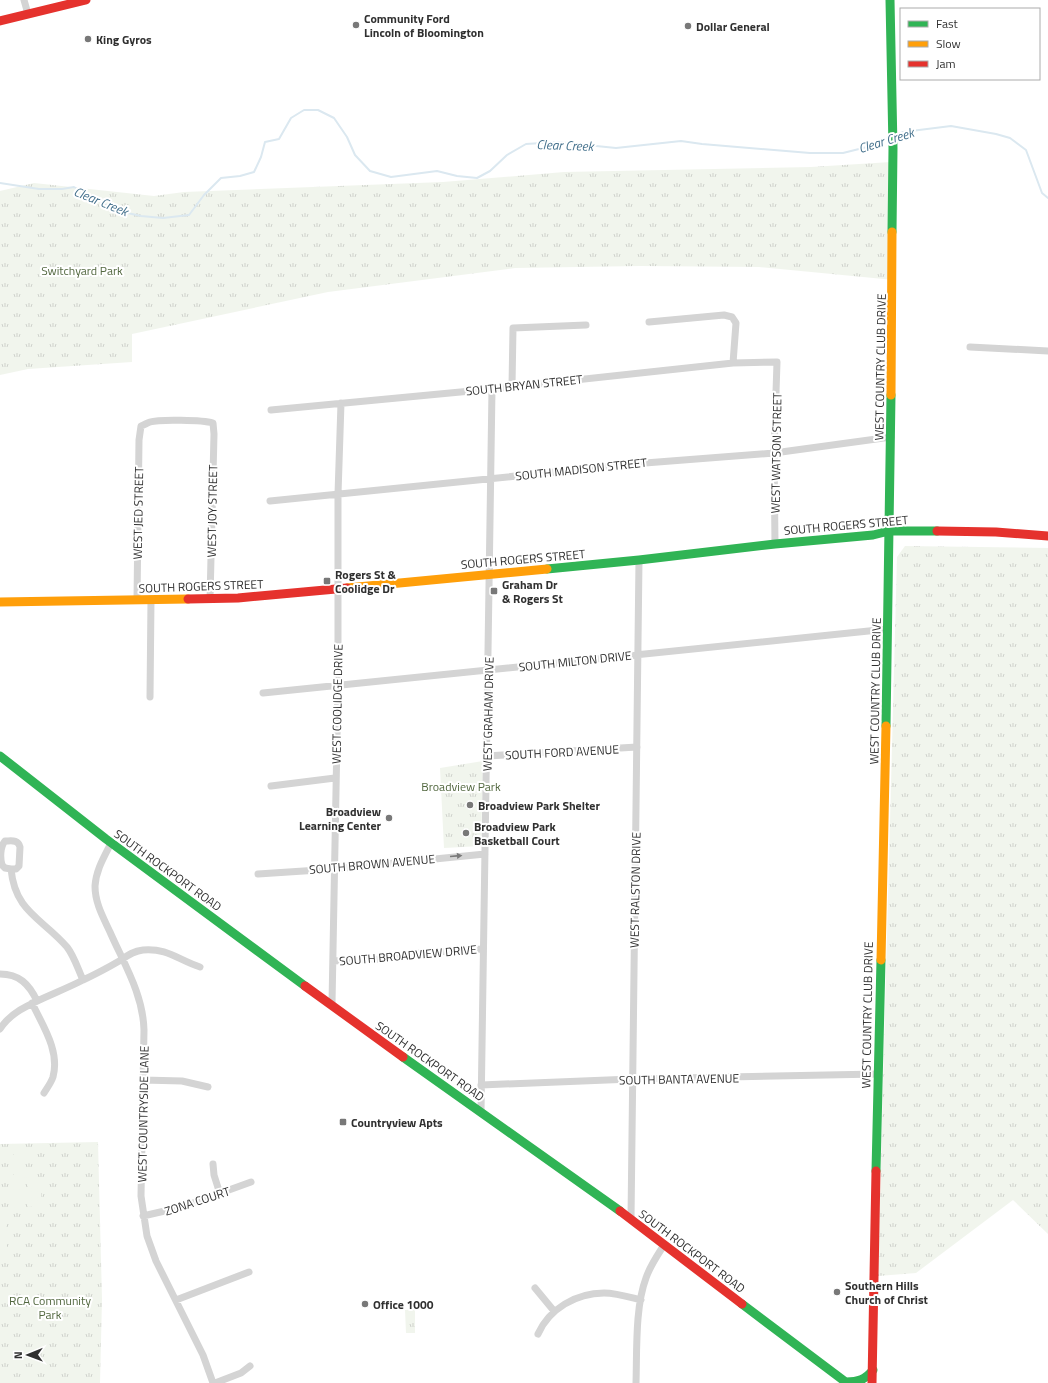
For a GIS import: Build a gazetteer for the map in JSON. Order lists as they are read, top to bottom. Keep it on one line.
{"streets":{"street":["WEST COUNTRY CLUB DRIVE","SOUTH BRYAN STREET","WEST WATSON STREET","SOUTH MADISON STREET","WEST JOY STREET","WEST JED STREET","SOUTH ROGERS STREET","SOUTH MILTON DRIVE","WEST COOLIDGE DRIVE","WEST GRAHAM DRIVE","SOUTH FORD AVENUE","SOUTH BROWN AVENUE","SOUTH ROCKPORT ROAD","WEST RALSTON DRIVE","SOUTH BROADVIEW DRIVE","SOUTH BANTA AVENUE","WEST COUNTRYSIDE LANE","ZONA COURT"]},"crossings":[["WEST COUNTRY CLUB DRIVE","SOUTH MADISON STREET"],["WEST COUNTRY CLUB DRIVE","SOUTH ROGERS STREET"],["WEST COUNTRY CLUB DRIVE","SOUTH MILTON DRIVE"],["WEST COUNTRY CLUB DRIVE","SOUTH BANTA AVENUE"],["SOUTH BRYAN STREET","WEST WATSON STREET"],["SOUTH BRYAN STREET","WEST COOLIDGE DRIVE"],["SOUTH BRYAN STREET","WEST GRAHAM DRIVE"],["WEST WATSON STREET","SOUTH MADISON STREET"],["WEST WATSON STREET","SOUTH ROGERS STREET"],["SOUTH MADISON STREET","WEST COOLIDGE DRIVE"],["SOUTH MADISON STREET","WEST GRAHAM DRIVE"],["WEST JOY STREET","WEST JED STREET"],["WEST JOY STREET","SOUTH ROGERS STREET"],["WEST JED STREET","SOUTH ROGERS STREET"],["SOUTH ROGERS STREET","WEST COOLIDGE DRIVE"],["SOUTH ROGERS STREET","WEST GRAHAM DRIVE"],["SOUTH ROGERS STREET","WEST RALSTON DRIVE"],["SOUTH MILTON DRIVE","WEST COOLIDGE DRIVE"],["SOUTH MILTON DRIVE","WEST GRAHAM DRIVE"],["SOUTH MILTON DRIVE","WEST RALSTON DRIVE"],["WEST COOLIDGE DRIVE","SOUTH BROWN AVENUE"],["WEST COOLIDGE DRIVE","SOUTH ROCKPORT ROAD"],["WEST COOLIDGE DRIVE","SOUTH BROADVIEW DRIVE"],["WEST GRAHAM DRIVE","SOUTH FORD AVENUE"],["WEST GRAHAM DRIVE","SOUTH BROWN AVENUE"],["WEST GRAHAM DRIVE","SOUTH ROCKPORT ROAD"],["WEST GRAHAM DRIVE","SOUTH BROADVIEW DRIVE"],["WEST GRAHAM DRIVE","SOUTH BANTA AVENUE"],["SOUTH FORD AVENUE","WEST RALSTON DRIVE"],["SOUTH ROCKPORT ROAD","WEST RALSTON DRIVE"],["SOUTH ROCKPORT ROAD","WEST COUNTRYSIDE LANE"],["WEST RALSTON DRIVE","SOUTH BANTA AVENUE"],["WEST COUNTRYSIDE LANE","ZONA COURT"]],"one_way":["SOUTH BROWN AVENUE"],"water":["Clear Creek"],"parks":["Switchyard Park","Broadview Park","RCA Community Park"],"places":{"other":["Community Ford Lincoln of Bloomington","Dollar General","King Gyros","Broadview Park Shelter","Broadview Learning Center","Broadview Park Basketball Court","Southern Hills Church of Christ","Office 1000"],"transit":["Rogers St & Coolidge Dr","Graham Dr & Rogers St","Countryview Apts"]},"legend":["Fast","Slow","Jam"],"north":"left"}
